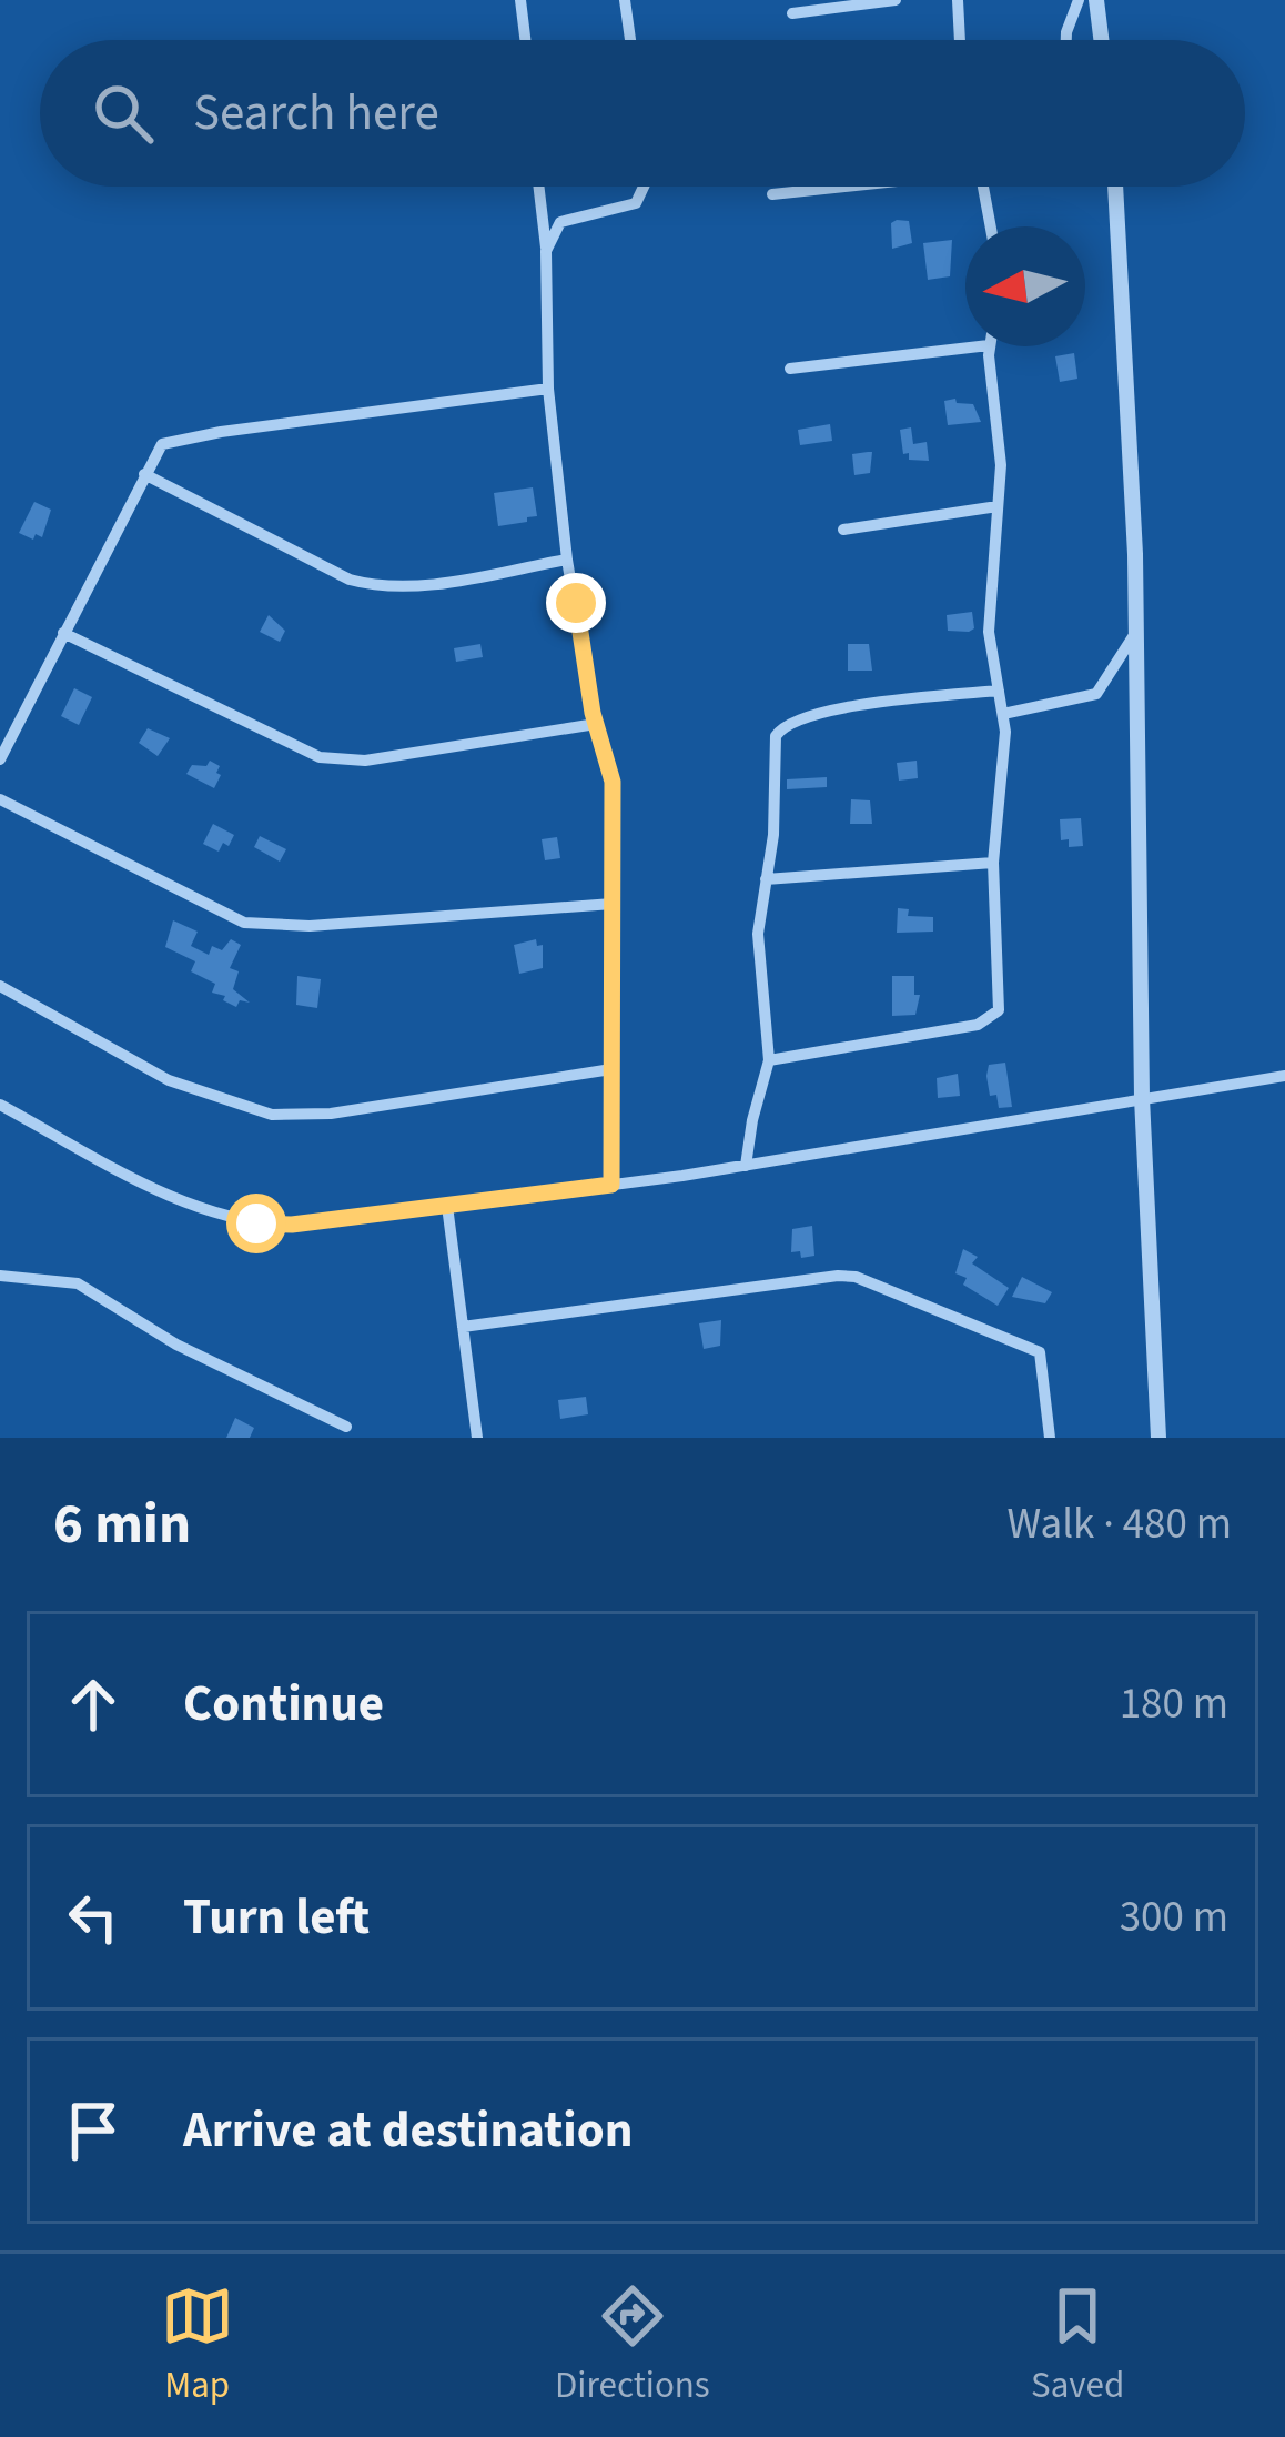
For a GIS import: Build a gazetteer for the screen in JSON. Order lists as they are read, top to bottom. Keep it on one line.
{"north":"left","page":{"search":"Search here","heading":["6 min","Walk · 480 m"],"list":[["Continue","180 m"],["Turn left","300 m"],"Arrive at destination"],"nav":["Map","Directions","Saved"]}}
